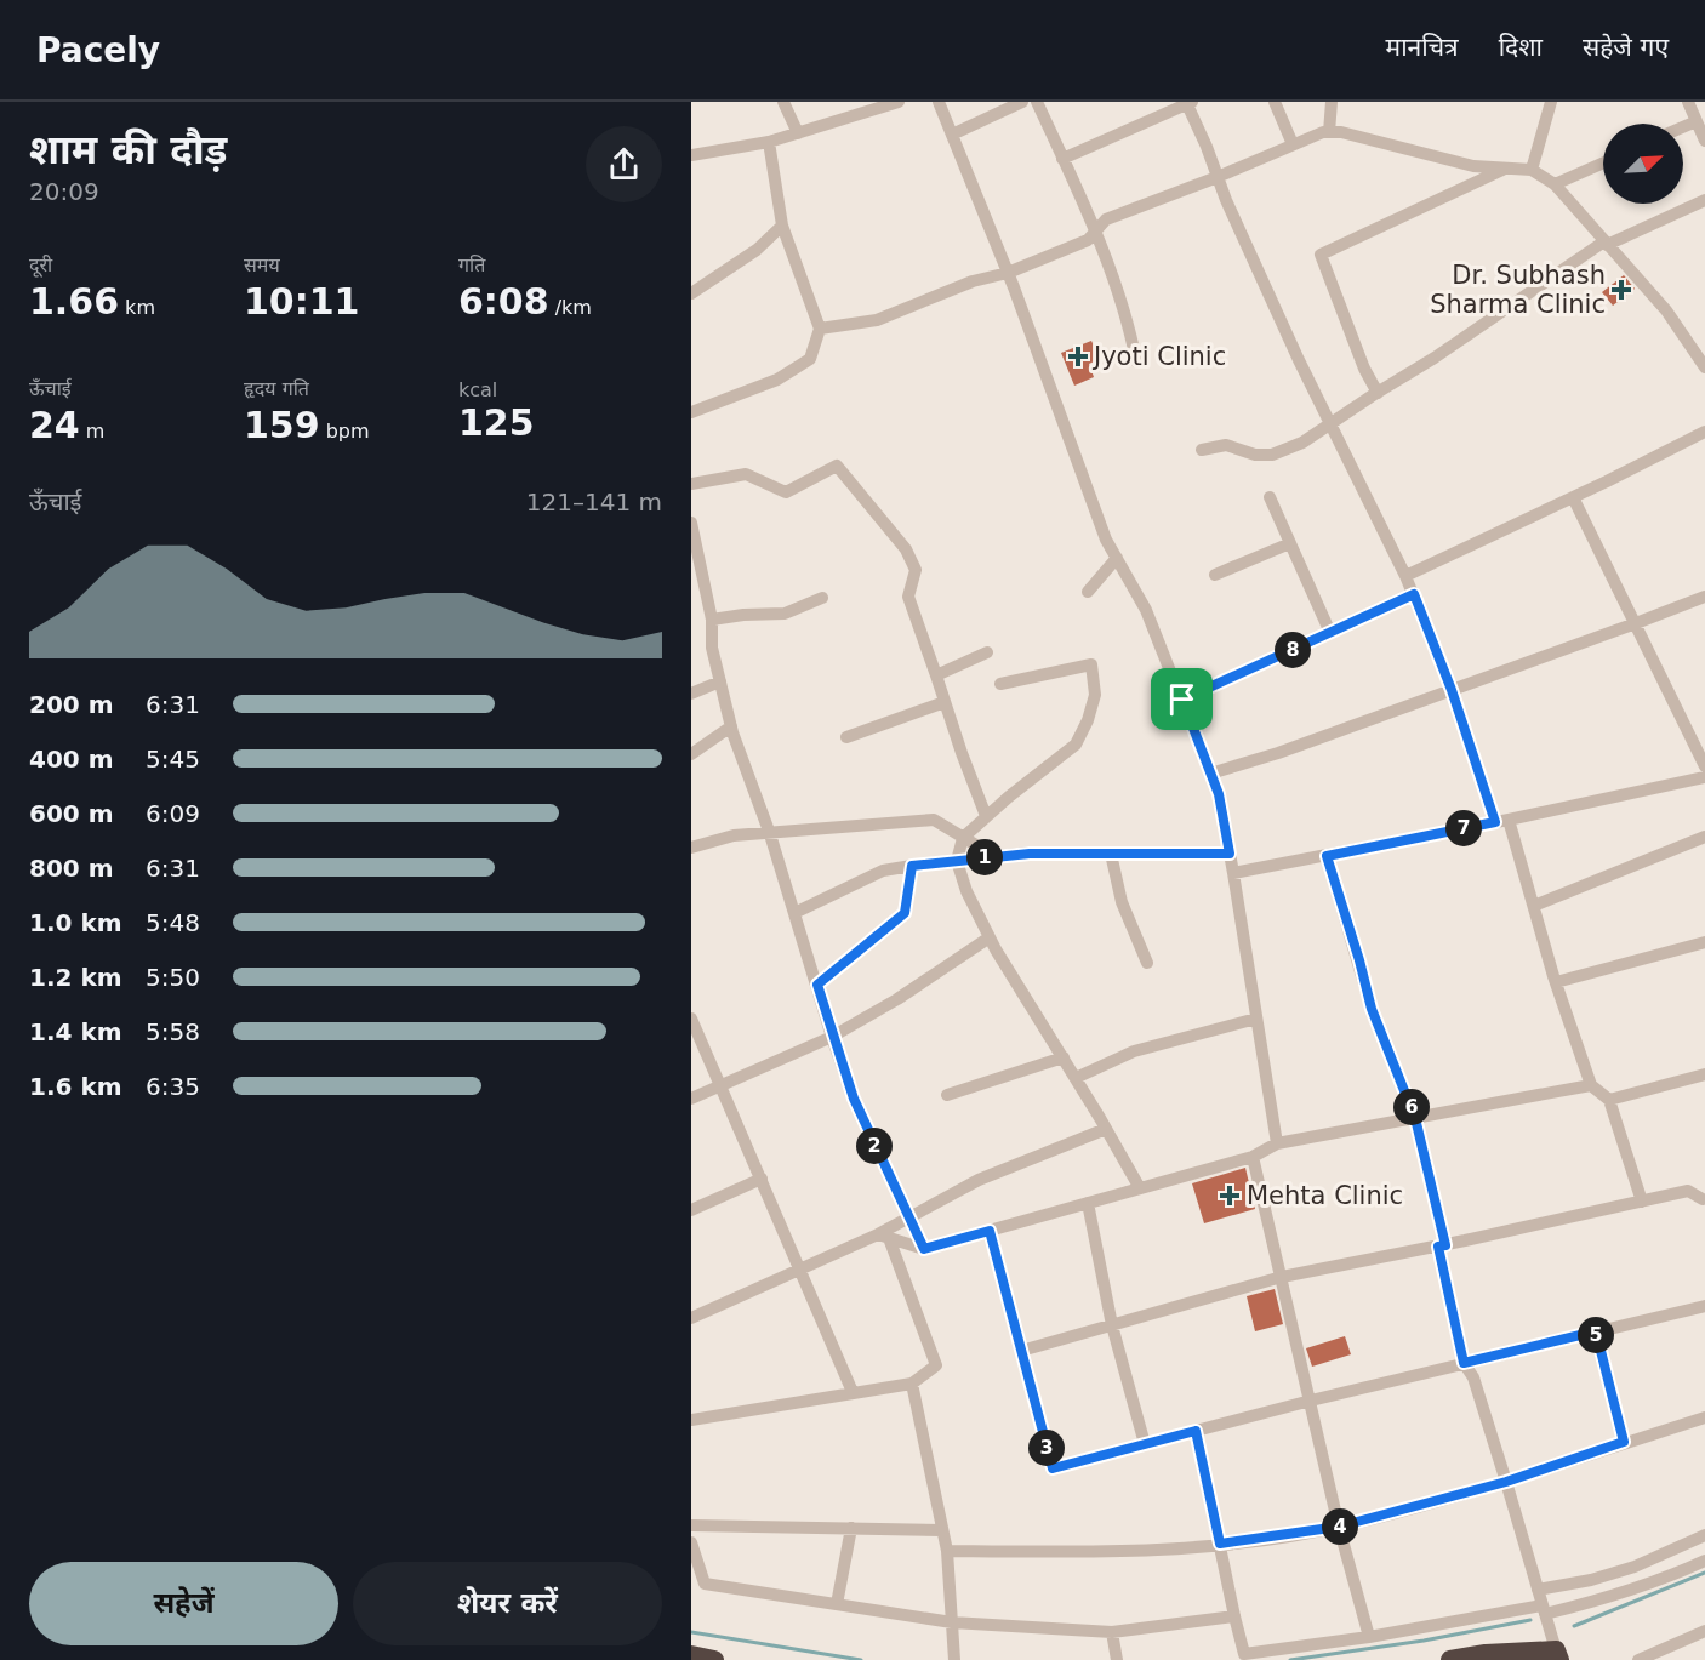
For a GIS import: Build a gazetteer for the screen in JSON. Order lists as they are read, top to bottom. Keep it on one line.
{"places":{"health":["Dr. Subhash Sharma Clinic","Jyoti Clinic","Mehta Clinic"]},"north":"top right","page":{"header":"Pacely","nav":["मानचित्र","दिशा","सहेजे गए"],"heading":["शाम की दौड़","20:09"],"stats":[["दूरी","1.66 km"],["समय","10:11"],["गति","6:08 /km"],["ऊँचाई","24 m"],["हृदय गति","159 bpm"],["kcal","125"]],"chart":["ऊँचाई","121–141 m"],"pins":["8","7","1","6","2","5","3","4"],"list":[{"name":"200 m","note":"6:31"},{"name":"400 m","note":"5:45"},{"name":"600 m","note":"6:09"},{"name":"800 m","note":"6:31"},{"name":"1.0 km","note":"5:48"},{"name":"1.2 km","note":"5:50"},{"name":"1.4 km","note":"5:58"},{"name":"1.6 km","note":"6:35"}],"buttons":["सहेजें","शेयर करें"]}}
